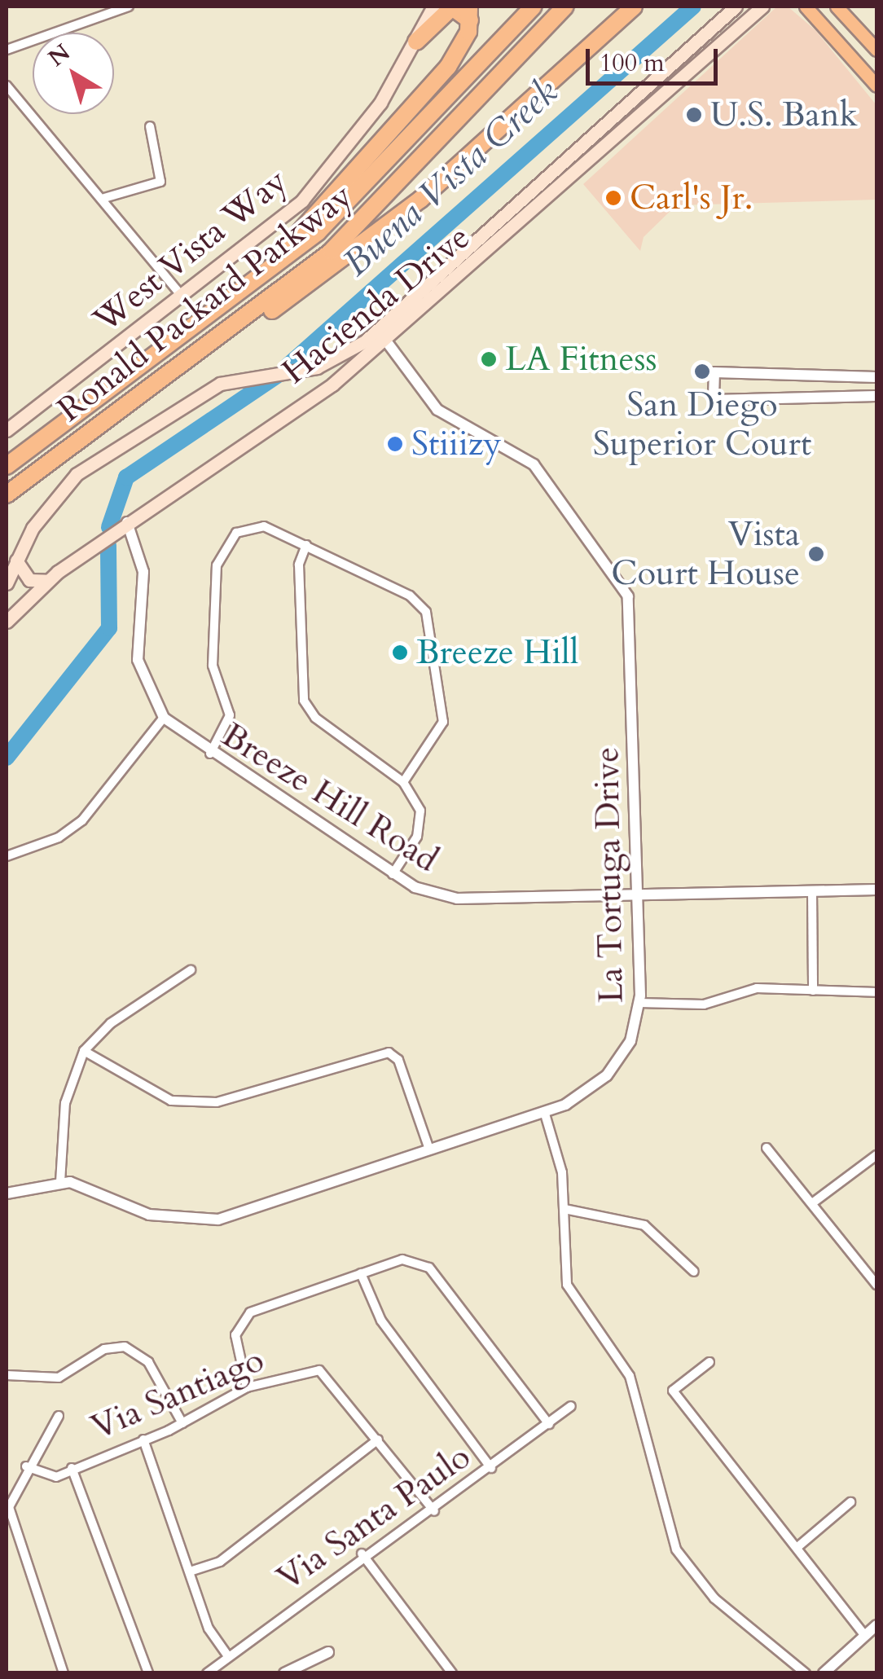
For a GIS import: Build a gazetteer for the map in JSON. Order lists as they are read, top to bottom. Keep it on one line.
{"streets":{"highway":["Ronald Packard Parkway"],"main road":["West Vista Way","Hacienda Drive"],"street":["Breeze Hill Road","La Tortuga Drive","Via Santiago","Via Santa Paulo"]},"crossings":[["Hacienda Drive","Breeze Hill Road"],["Hacienda Drive","La Tortuga Drive"],["Breeze Hill Road","La Tortuga Drive"],["Via Santiago","Via Santa Paulo"]],"water":["Buena Vista Creek"],"places":["U.S. Bank","Carl's Jr.","LA Fitness","San Diego Superior Court","Stiiizy","Vista Court House","Breeze Hill"],"scale_bar":"100 m","north":"top left"}
